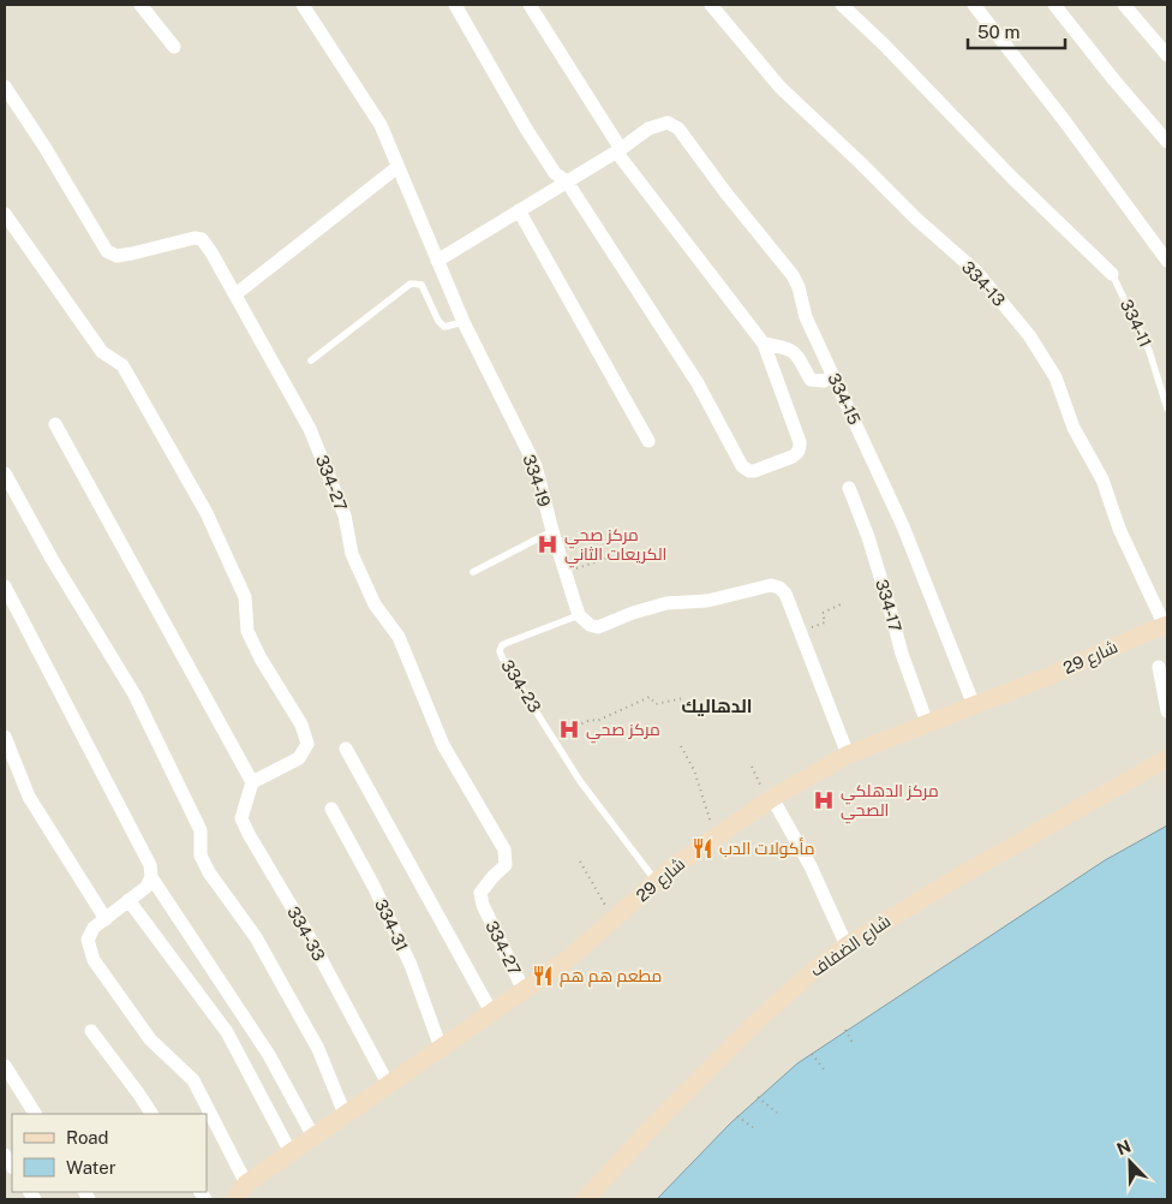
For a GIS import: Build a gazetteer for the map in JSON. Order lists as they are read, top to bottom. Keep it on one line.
{"streets":{"street":["334-13","334-15","334-19","334-27","334-17","شارع 29","334-31","334-33","شارع الضفاف"],"lane":["334-11","334-23"]},"crossings":[["334-13","شارع 29"],["334-15","شارع 29"],["334-19","334-23"],["334-27","شارع 29"],["334-17","شارع 29"],["شارع 29","334-23"],["شارع 29","334-31"],["شارع 29","334-33"]],"districts":["الدهاليك"],"places":{"hospital":["مركز صحي الكريعات الثاني","مركز صحي","مركز الدهلكي الصحي"],"restaurant":["مأكولات الدب","مطعم هم هم"]},"legend":["Road","Water"],"scale_bar":"50 m","north":"top left"}
